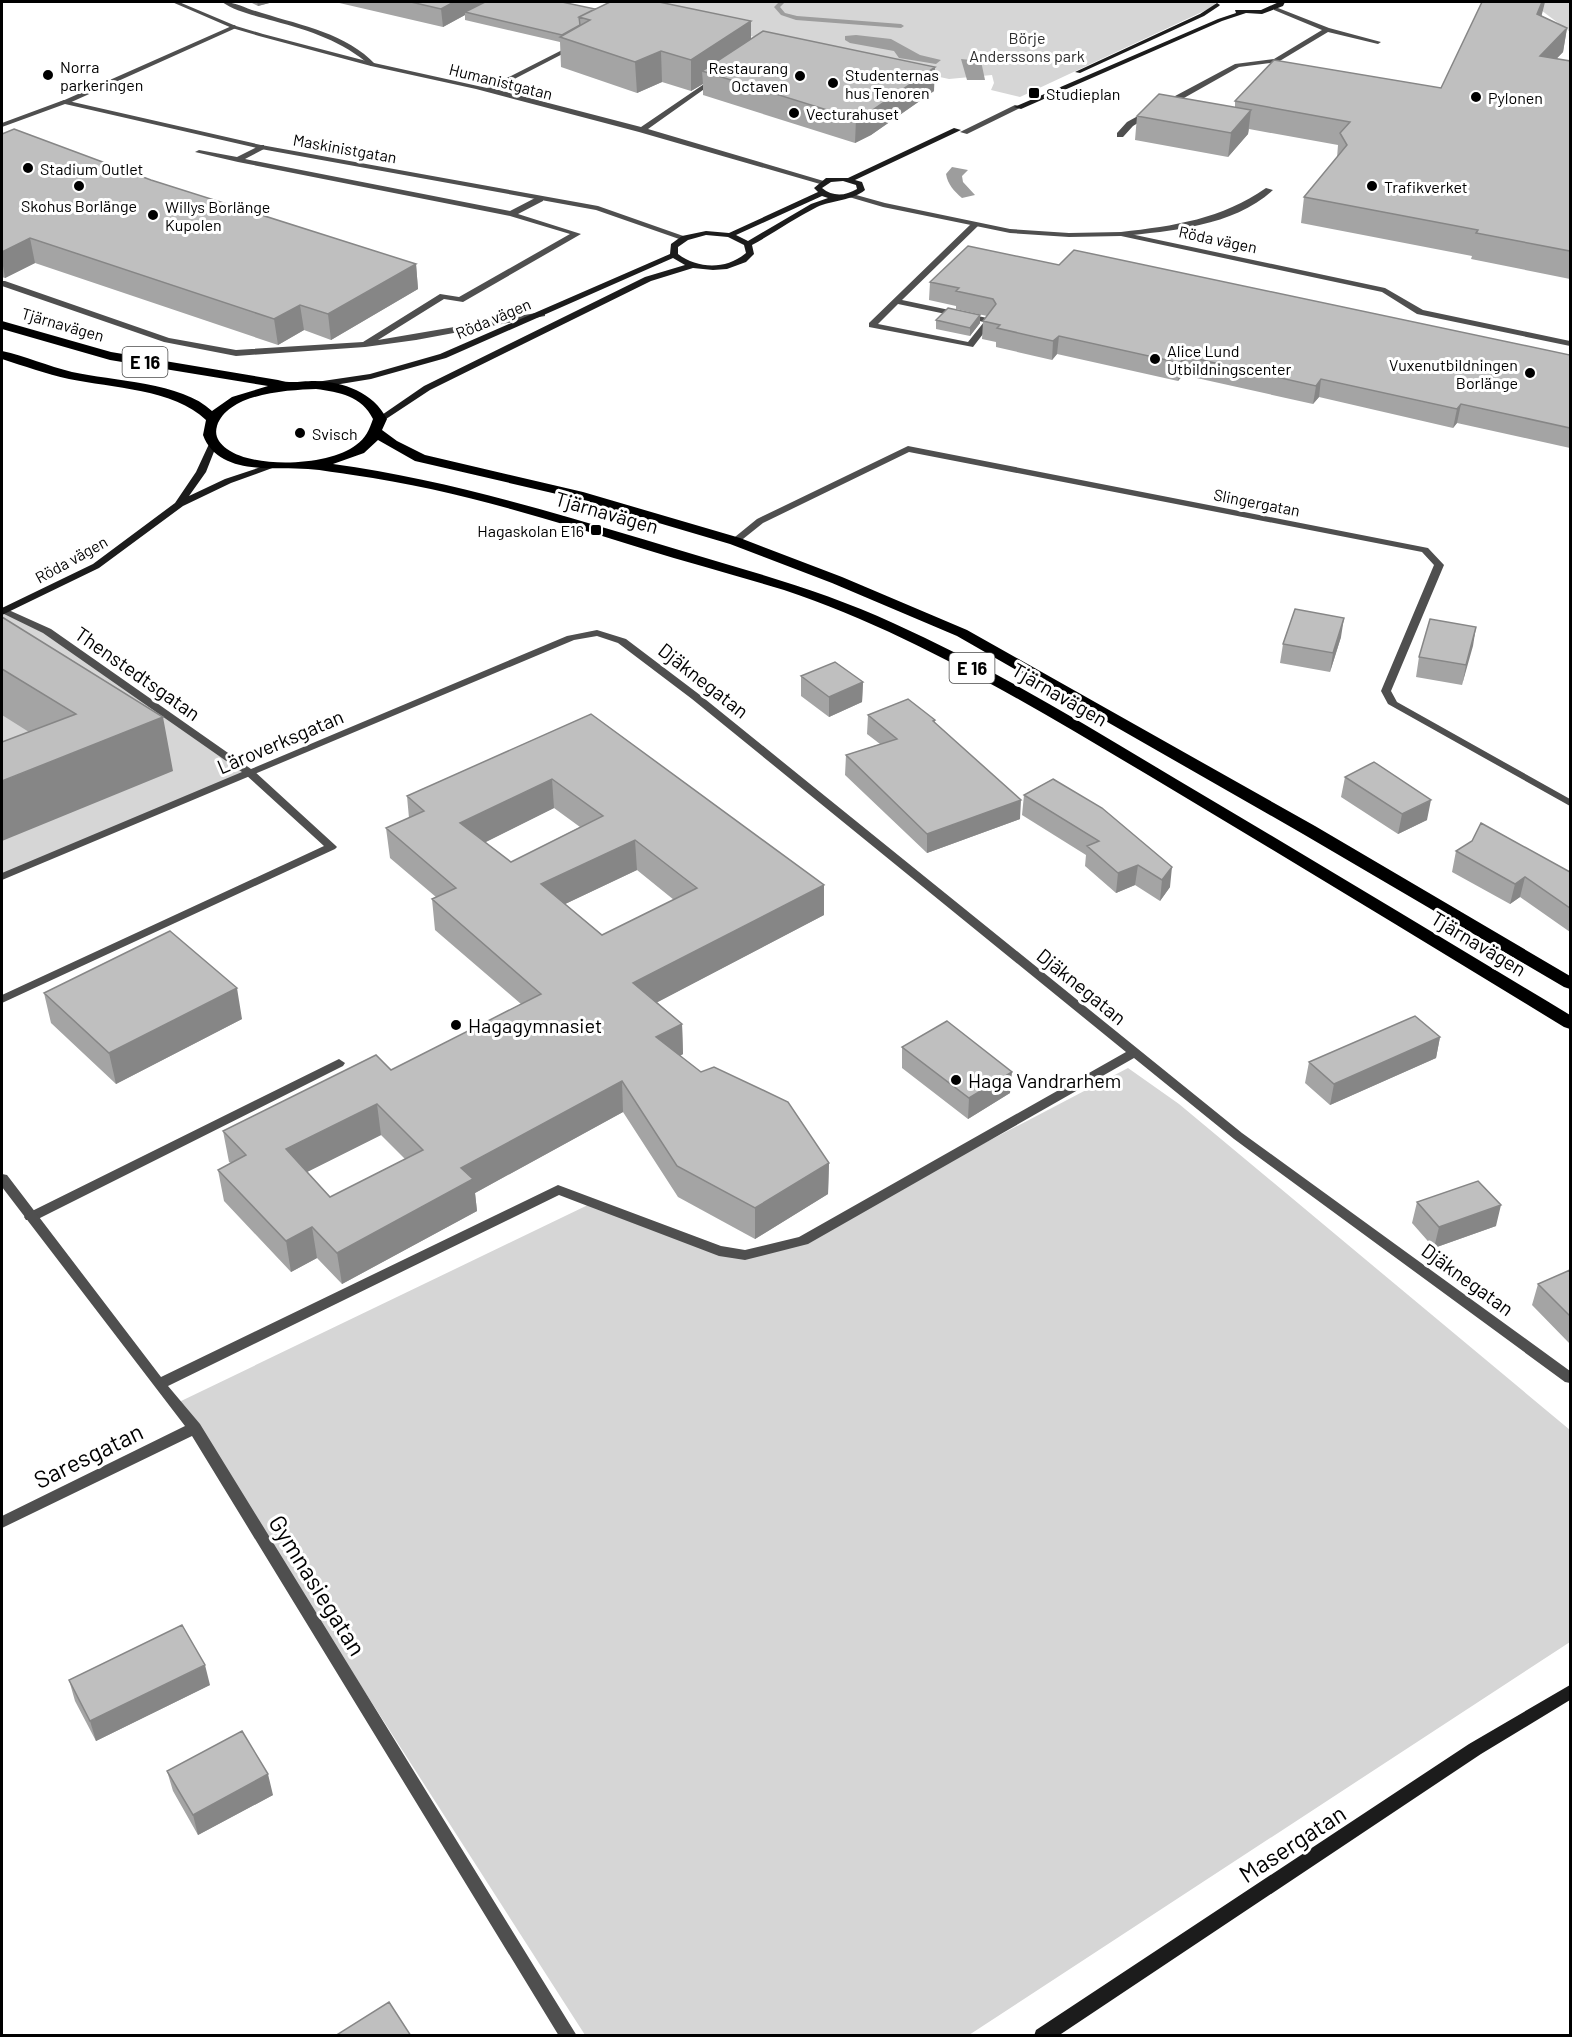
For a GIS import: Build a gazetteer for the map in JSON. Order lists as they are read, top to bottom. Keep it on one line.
{"streets":{"highway":["Tjärnavägen","E 16"],"street":["Humanistgatan","Maskinistgatan","Röda vägen","Slingergatan","Thenstedtsgatan","Djäknegatan","Läroverksgatan","Saresgatan","Gymnasiegatan","Masergatan"]},"crossings":[["Röda vägen","Tjärnavägen"],["Röda vägen","Thenstedtsgatan"],["Tjärnavägen","Slingergatan"],["Thenstedtsgatan","Läroverksgatan"],["Djäknegatan","Läroverksgatan"],["Saresgatan","Gymnasiegatan"]],"parks":["Börje Anderssons park"],"places":{"other":["Norra parkeringen","Restaurang Octaven","Studenternas hus Tenoren","Pylonen","Vecturahuset","Stadium Outlet","Skohus Borlänge","Trafikverket","Willys Borlänge Kupolen","Alice Lund Utbildningscenter","Vuxenutbildningen Borlänge","Svisch","Hagagymnasiet","Haga Vandrarhem"],"transit":["Studieplan","Hagaskolan E16"]}}
